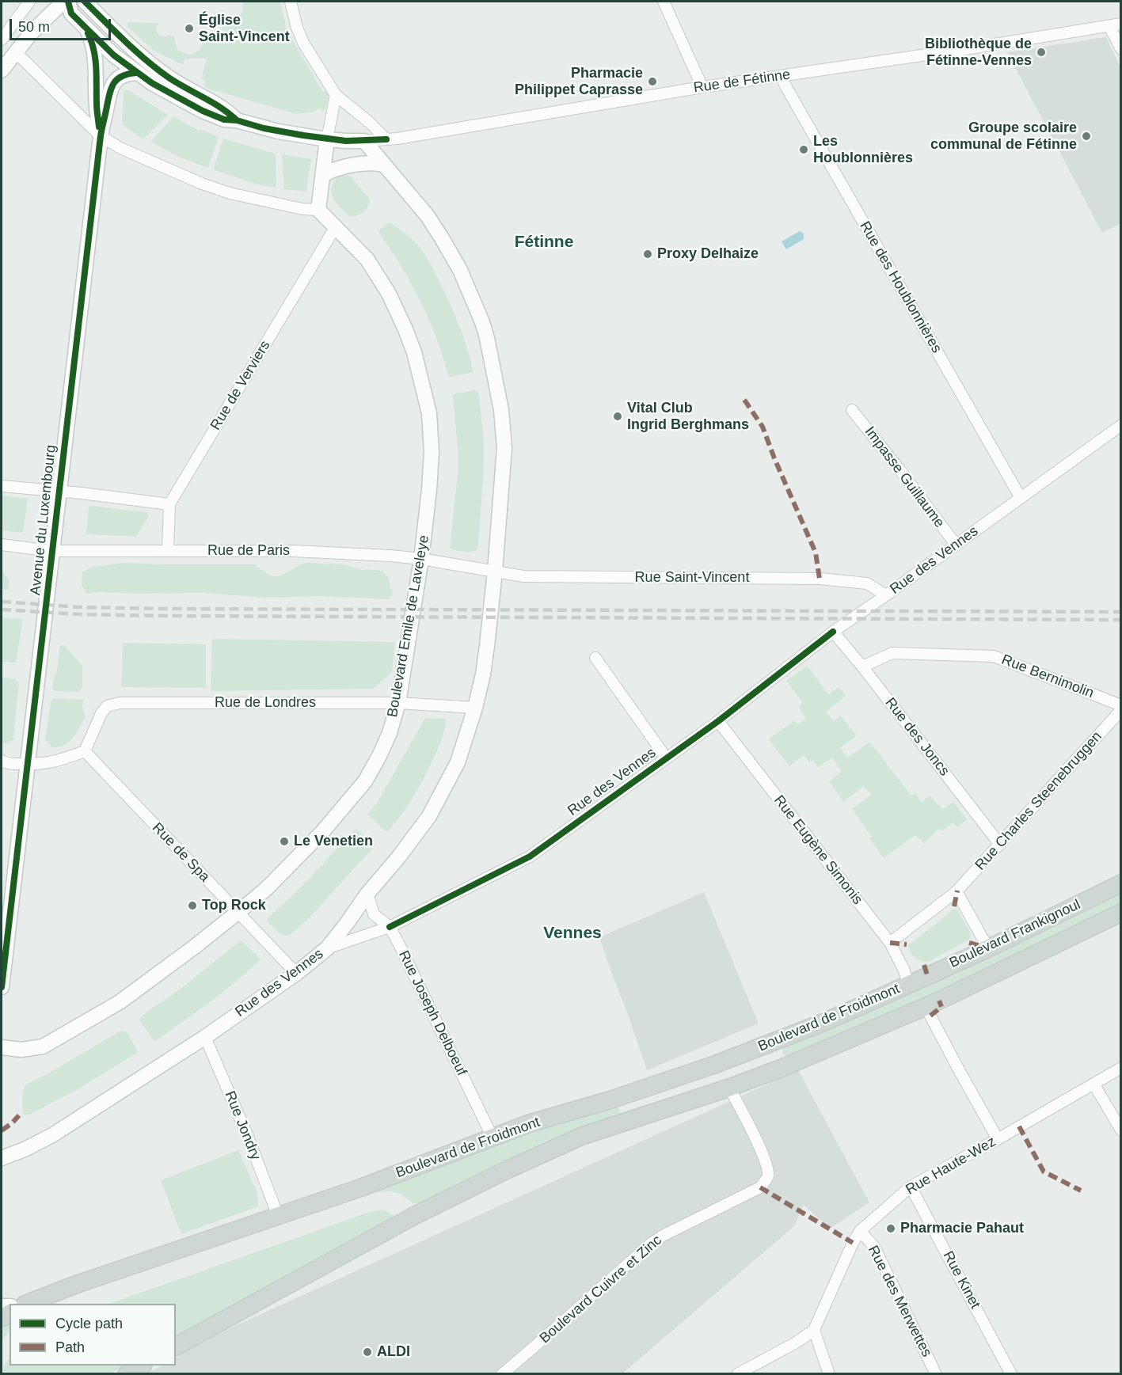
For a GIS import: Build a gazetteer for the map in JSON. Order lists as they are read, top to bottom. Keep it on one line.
{"streets":{"main road":["Boulevard Frankignoul","Boulevard de Froidmont"],"street":["Rue de Fétinne","Rue des Houblonnières","Rue de Verviers","Impasse Guillaume","Avenue du Luxembourg","Rue de Paris","Rue des Vennes","Rue Saint-Vincent","Boulevard Emile de Laveleye","Rue Bernimolin","Rue de Londres","Rue des Joncs","Rue Charles Steenebruggen","Rue Eugène Simonis","Rue de Spa","Rue Joseph Delboeuf","Rue Jondry","Rue Haute-Wez","Rue Kinet","Boulevard Cuivre et Zinc","Rue des Merwettes"]},"crossings":[["Rue de Fétinne","Rue des Houblonnières"],["Rue des Houblonnières","Rue des Vennes"],["Rue de Verviers","Rue de Paris"],["Rue de Verviers","Boulevard Emile de Laveleye"],["Impasse Guillaume","Rue des Vennes"],["Avenue du Luxembourg","Rue de Paris"],["Rue de Paris","Rue Saint-Vincent"],["Rue de Paris","Boulevard Emile de Laveleye"],["Rue des Vennes","Rue Saint-Vincent"],["Rue des Vennes","Rue des Joncs"],["Rue des Vennes","Rue Eugène Simonis"],["Rue des Vennes","Rue de Spa"],["Rue des Vennes","Rue Joseph Delboeuf"],["Rue des Vennes","Rue Jondry"],["Boulevard Emile de Laveleye","Rue de Londres"],["Boulevard Emile de Laveleye","Rue de Spa"],["Rue Bernimolin","Rue des Joncs"],["Rue de Londres","Rue de Spa"],["Rue des Joncs","Rue Charles Steenebruggen"],["Rue Charles Steenebruggen","Rue Eugène Simonis"],["Rue Eugène Simonis","Boulevard Frankignoul"],["Rue Eugène Simonis","Boulevard de Froidmont"],["Boulevard Frankignoul","Boulevard de Froidmont"],["Rue Joseph Delboeuf","Boulevard de Froidmont"],["Boulevard de Froidmont","Rue Jondry"],["Boulevard de Froidmont","Boulevard Cuivre et Zinc"],["Rue Haute-Wez","Rue Kinet"],["Rue Haute-Wez","Rue des Merwettes"]],"districts":["Fétinne","Vennes"],"places":["Église Saint-Vincent","Bibliothèque de Fétinne-Vennes","Pharmacie Philippet Caprasse","Groupe scolaire communal de Fétinne","Les Houblonnières","Proxy Delhaize","Vital Club Ingrid Berghmans","Le Venetien","Top Rock","Pharmacie Pahaut","ALDI"],"legend":["Cycle path","Path"],"scale_bar":"50 m"}
